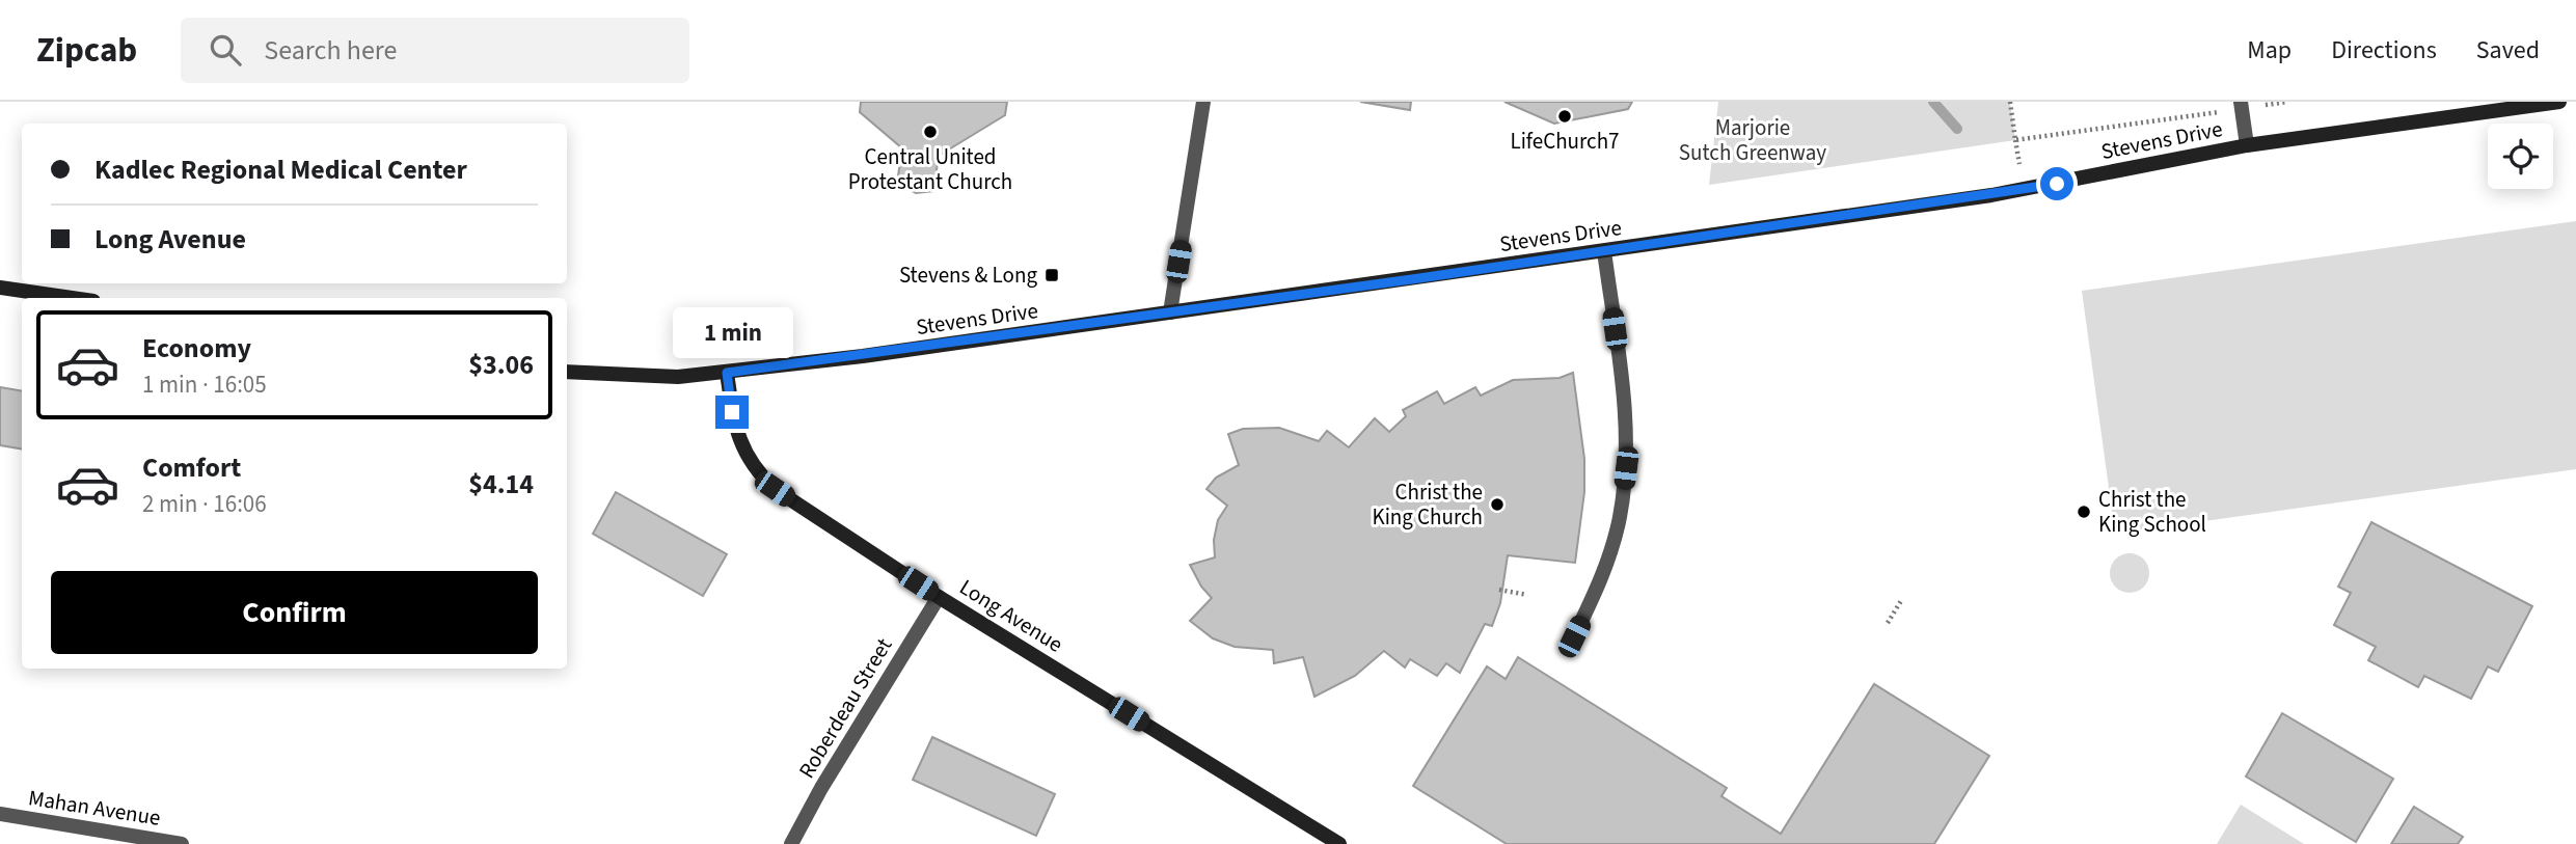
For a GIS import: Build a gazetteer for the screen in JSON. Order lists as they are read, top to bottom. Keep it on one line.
{"streets":{"main road":["Stevens Drive","Long Avenue"],"street":["Roberdeau Street","Mahan Avenue"]},"crossings":[["Stevens Drive","Long Avenue"],["Long Avenue","Roberdeau Street"]],"parks":["Marjorie Sutch Greenway"],"places":{"other":["LifeChurch7","Central United Protestant Church","Christ the King Church","Christ the King School"],"transit":["Stevens & Long"]},"page":{"header":"Zipcab","search":"Search here","nav":["Map","Directions","Saved"],"banner":["Kadlec Regional Medical Center","Long Avenue"],"bubble":"1 min","list":[{"name":"Economy","note":"1 min · 16:05","value":"$3.06"},{"name":"Comfort","note":"2 min · 16:06","value":"$4.14"}],"buttons":"Confirm"}}
